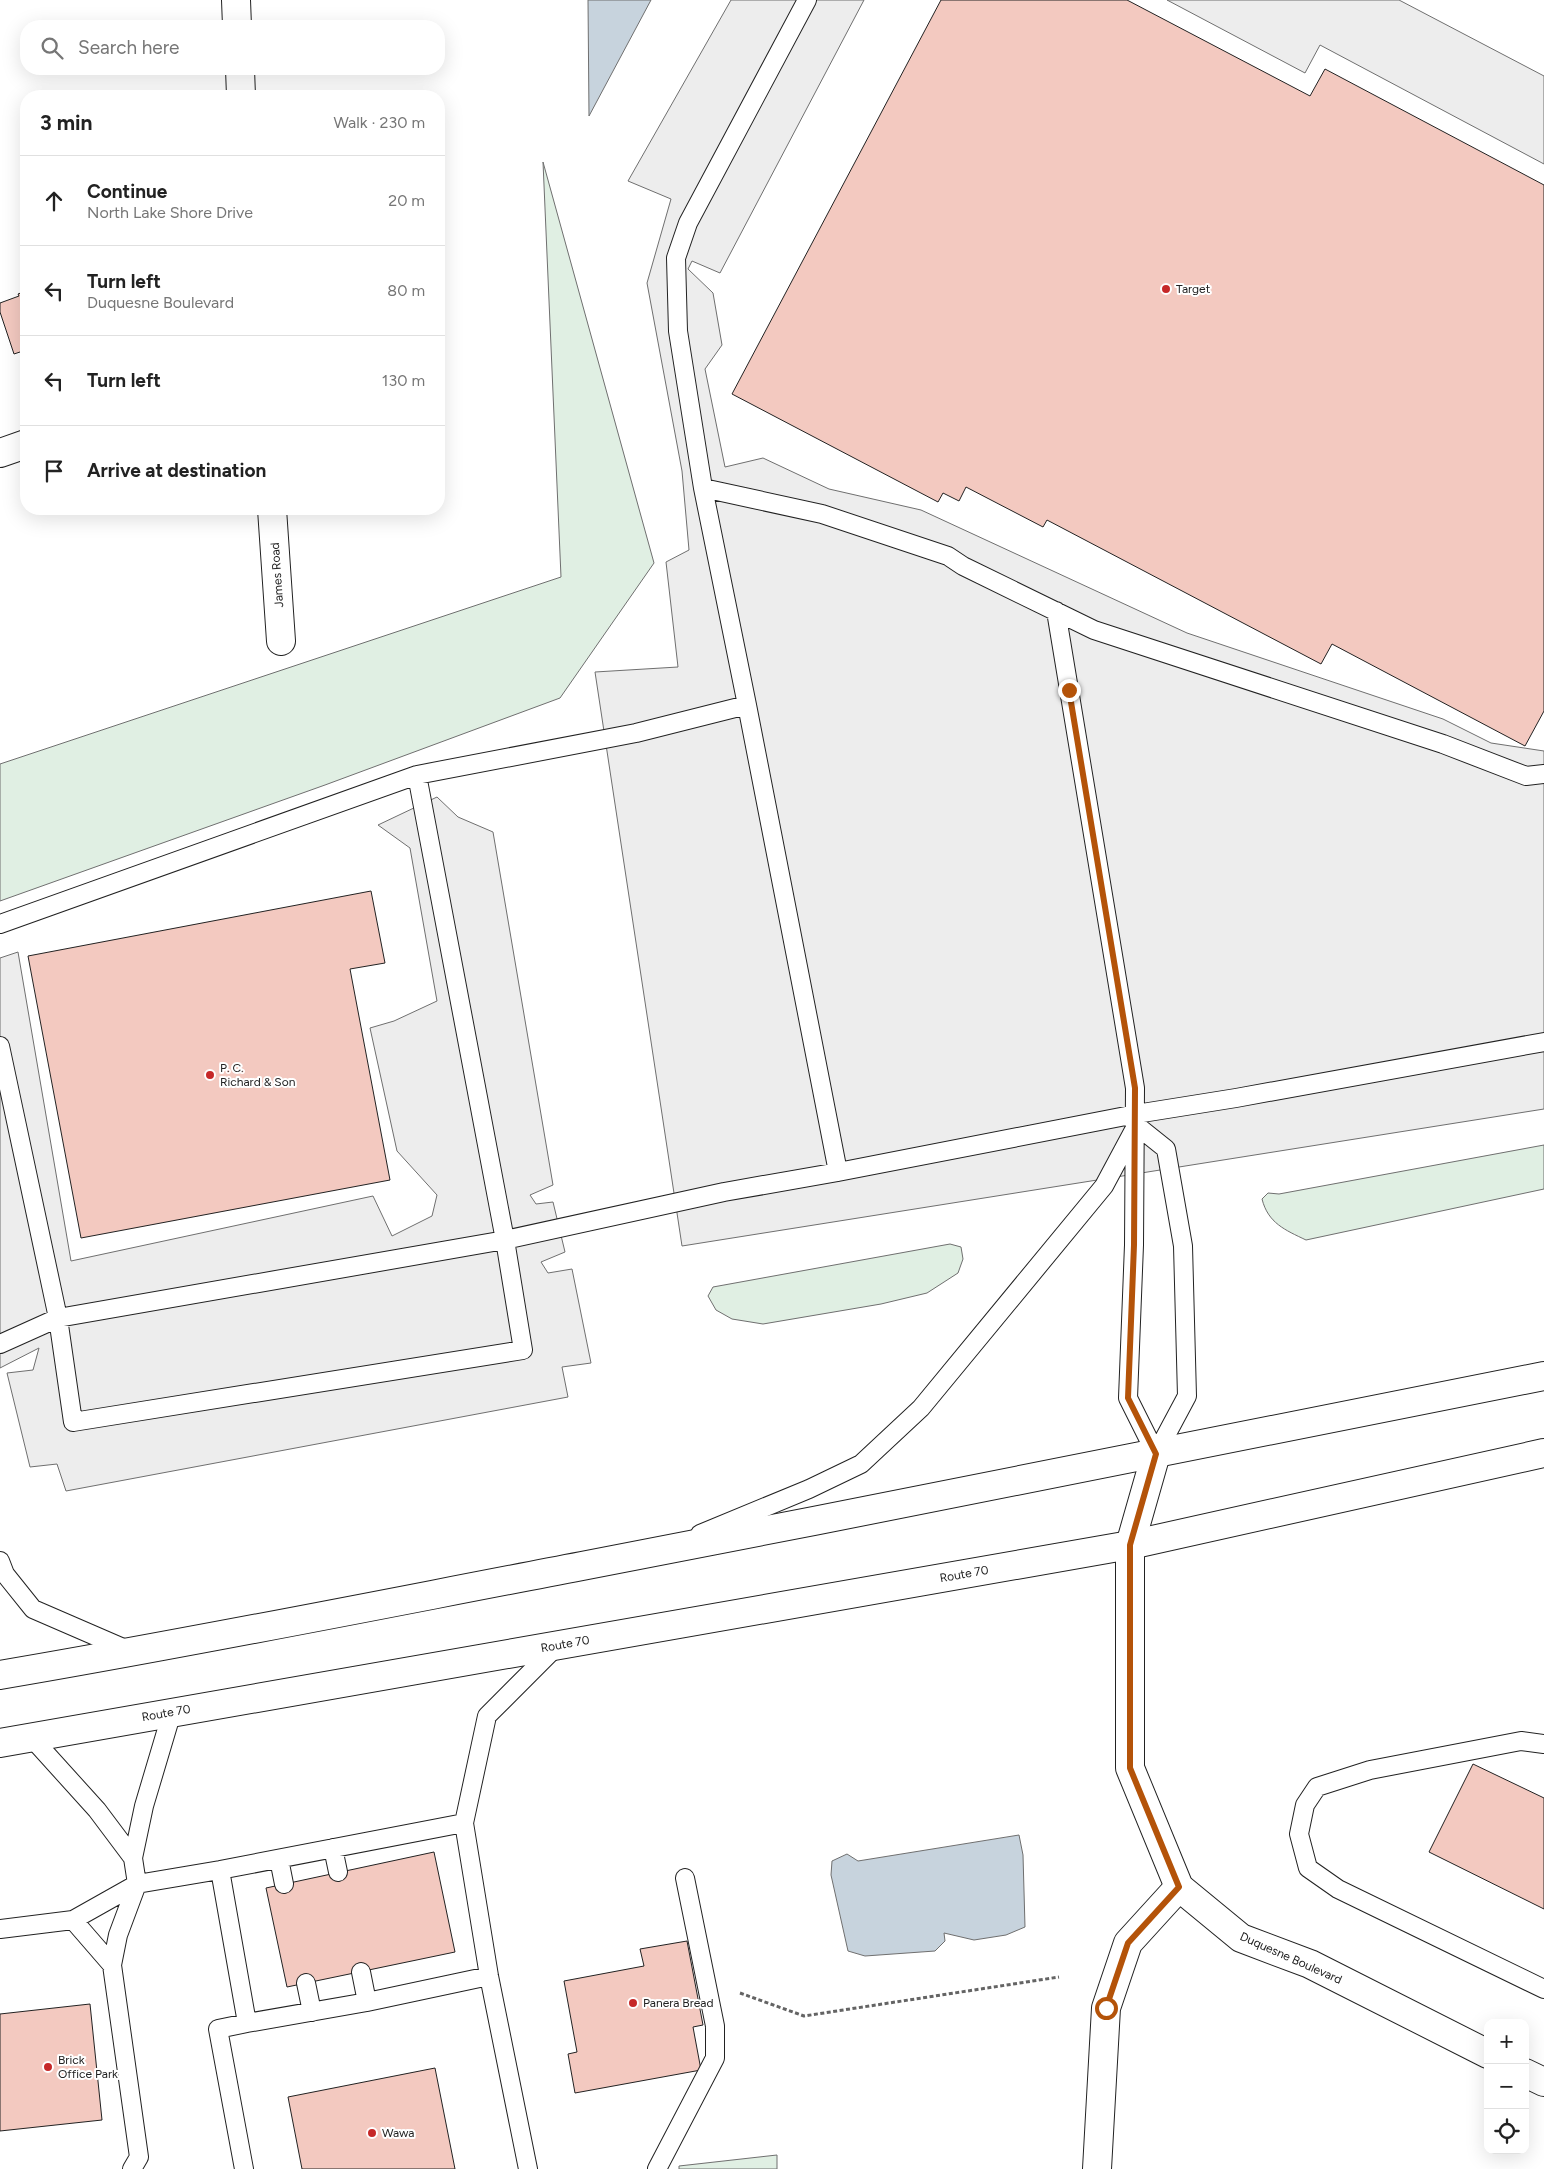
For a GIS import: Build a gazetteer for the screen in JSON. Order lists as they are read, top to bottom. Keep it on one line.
{"streets":{"main road":["James Road","Route 70","Duquesne Boulevard"]},"crossings":[["Route 70","Duquesne Boulevard"]],"places":["Target","P. C. Richard & Son","Panera Bread","Brick Office Park","Wawa"],"page":{"search":"Search here","heading":["3 min","Walk · 230 m"],"list":[["Continue","North Lake Shore Drive","20 m"],["Turn left","Duquesne Boulevard","80 m"],["Turn left","130 m"],"Arrive at destination"],"map_buttons":["+","−"]}}
